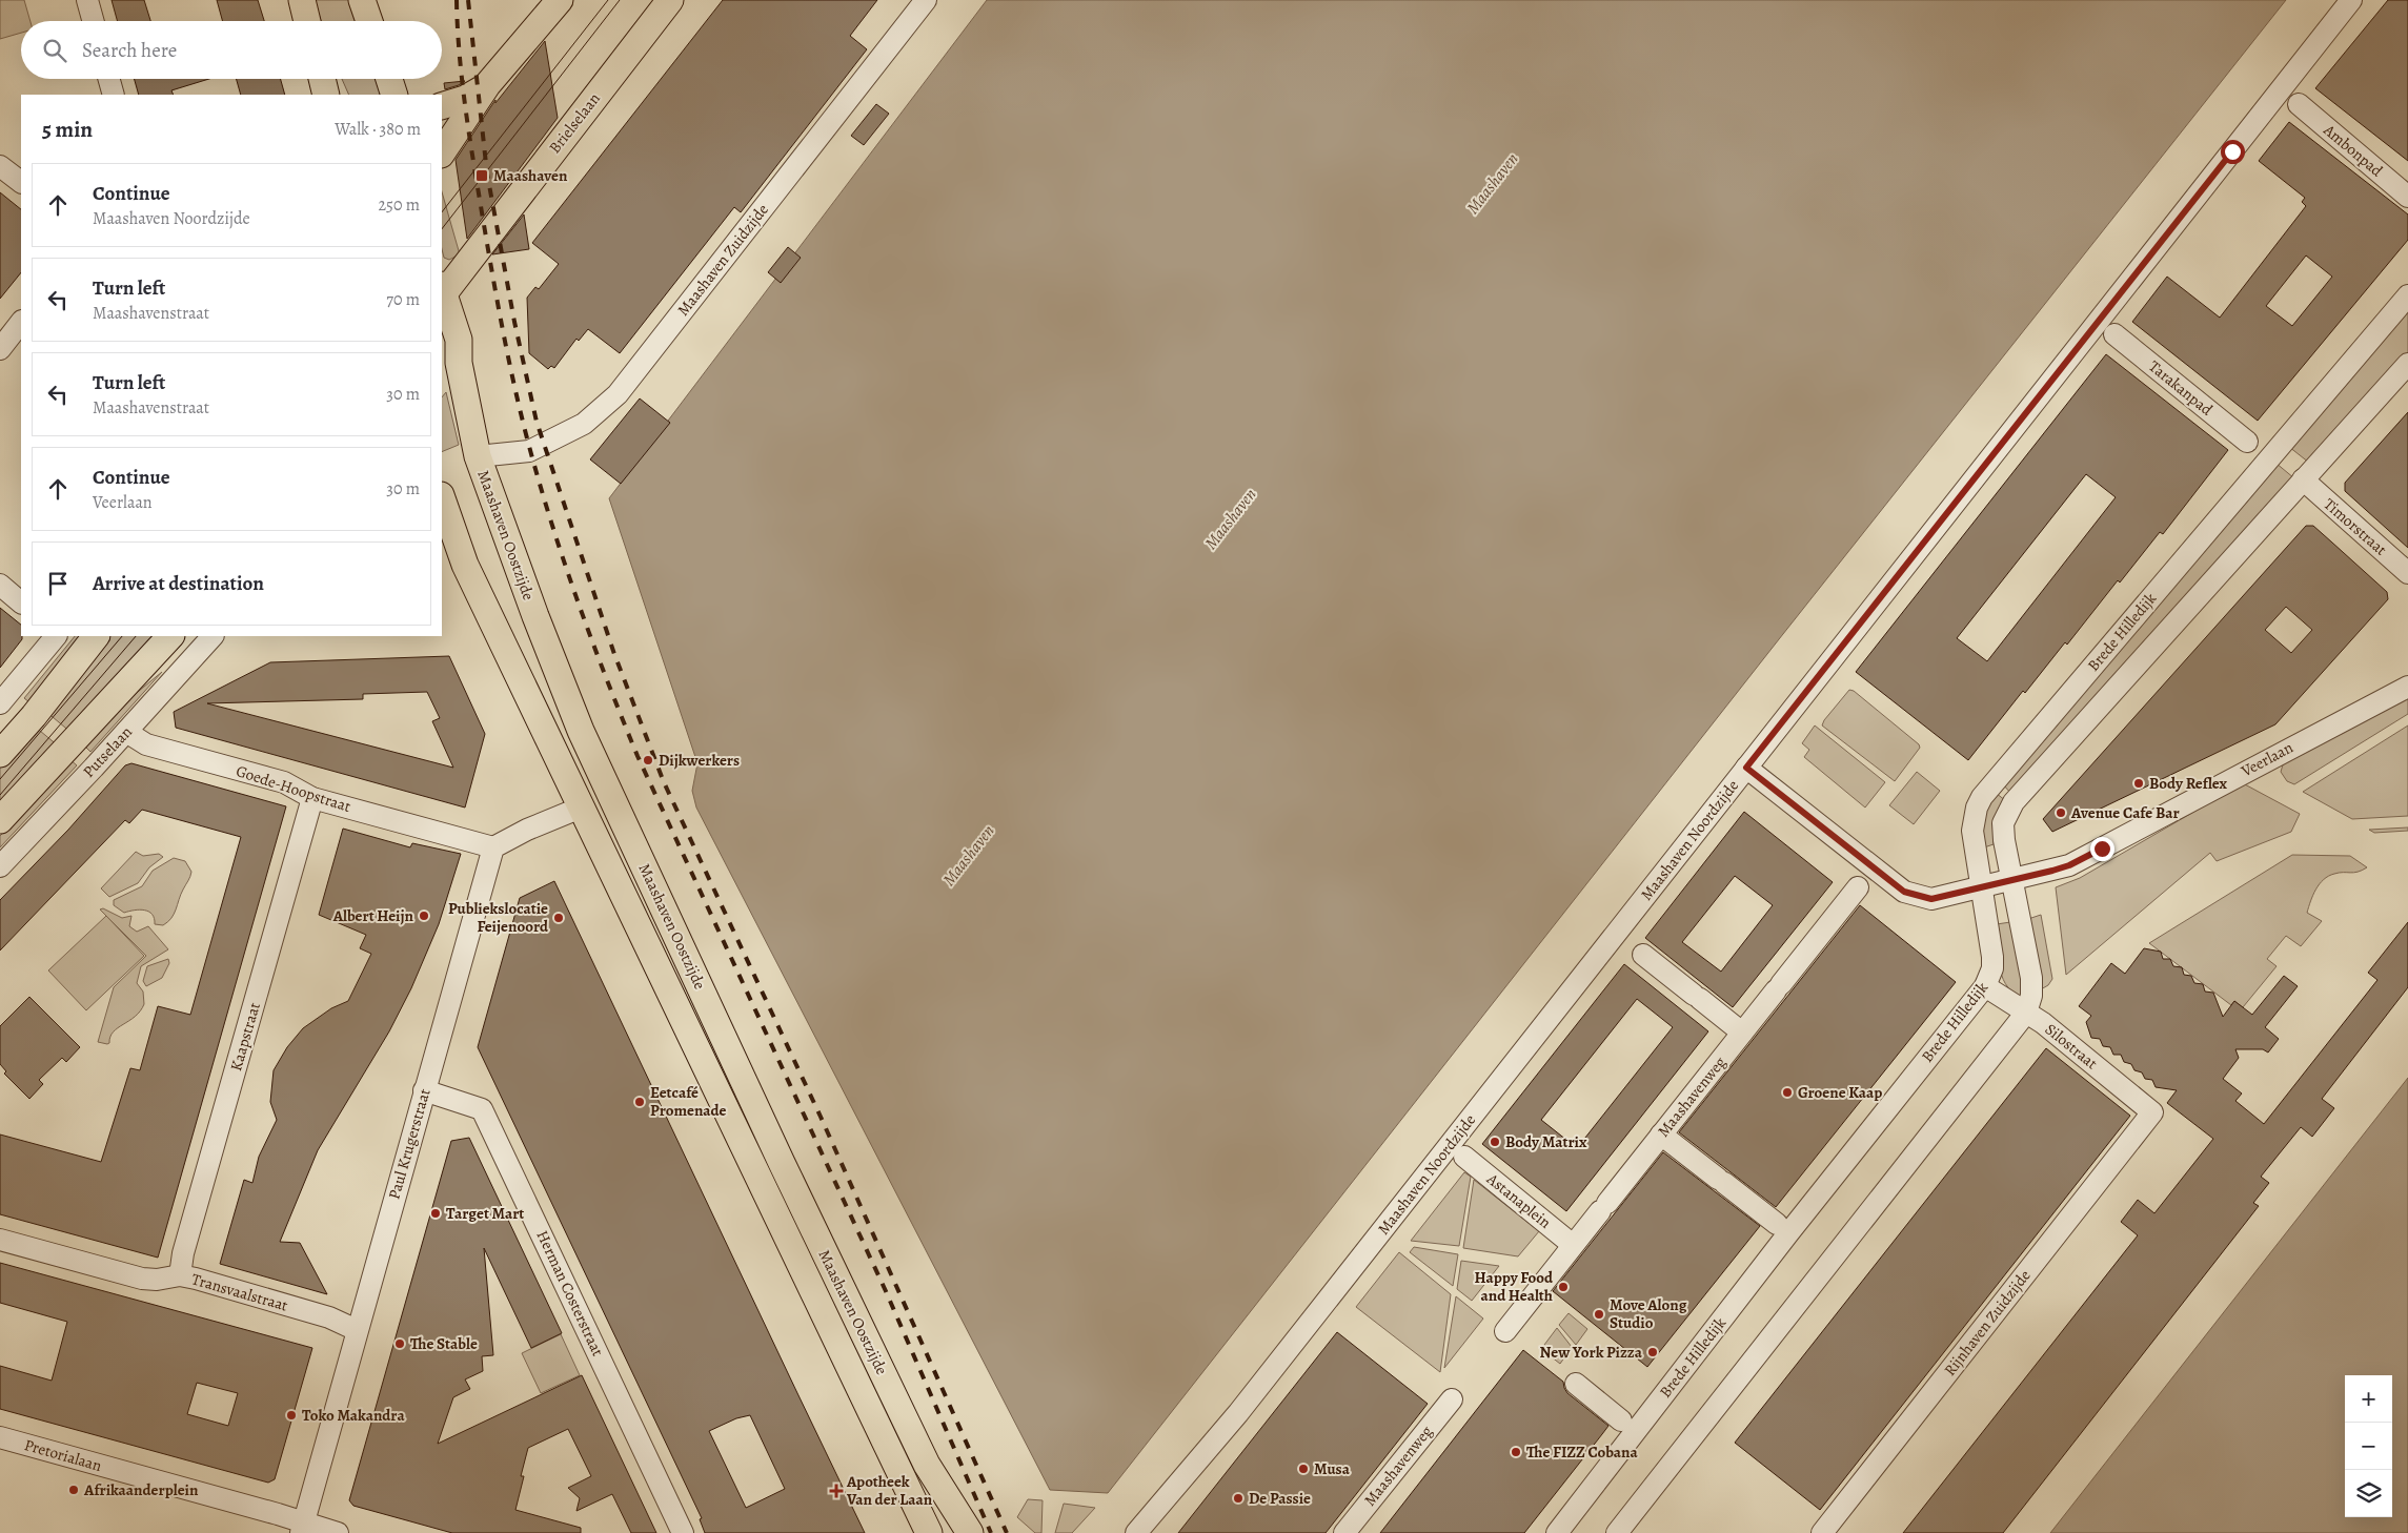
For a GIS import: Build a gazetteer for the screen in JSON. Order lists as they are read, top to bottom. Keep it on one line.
{"streets":{"main road":["Brielselaan","Maashaven Oostzijde","Putselaan"],"street":["Ambonpad","Maashaven Zuidzijde","Tarakanpad","Timorstraat","Brede Hilledijk","Veerlaan","Goede-Hoopstraat","Maashaven Noordzijde","Kaapstraat","Silostraat","Maashavenweg","Paul Krugerstraat","Astanaplein","Transvaalstraat","Herman Costerstraat","Rijnhaven Zuidzijde","Pretorialaan"]},"crossings":[["Maashaven Zuidzijde","Maashaven Oostzijde"],["Timorstraat","Brede Hilledijk"],["Brede Hilledijk","Veerlaan"],["Brede Hilledijk","Silostraat"],["Putselaan","Goede-Hoopstraat"],["Veerlaan","Maashaven Noordzijde"],["Goede-Hoopstraat","Kaapstraat"],["Goede-Hoopstraat","Paul Krugerstraat"],["Kaapstraat","Transvaalstraat"],["Silostraat","Rijnhaven Zuidzijde"],["Maashavenweg","Astanaplein"],["Paul Krugerstraat","Transvaalstraat"],["Paul Krugerstraat","Herman Costerstraat"],["Paul Krugerstraat","Pretorialaan"]],"water":["Maashaven"],"places":{"transit":["Maashaven"],"other":["Dijkwerkers","Body Reflex","Avenue Cafe Bar","Albert Heijn","Publiekslocatie Feijenoord","Groene Kaap","Eetcafé Promenade","Body Matrix","Target Mart","Happy Food and Health","Move Along Studio","The Stable","New York Pizza","Toko Makandra","The FIZZ Cobana","Musa","Afrikaanderplein","De Passie"],"health":["Apotheek Van der Laan"]},"page":{"search":"Search here","heading":["5 min","Walk · 380 m"],"list":[["Continue","Maashaven Noordzijde","250 m"],["Turn left","Maashavenstraat","70 m"],["Turn left","Maashavenstraat","30 m"],["Continue","Veerlaan","30 m"],"Arrive at destination"],"map_buttons":["+","−"]}}
